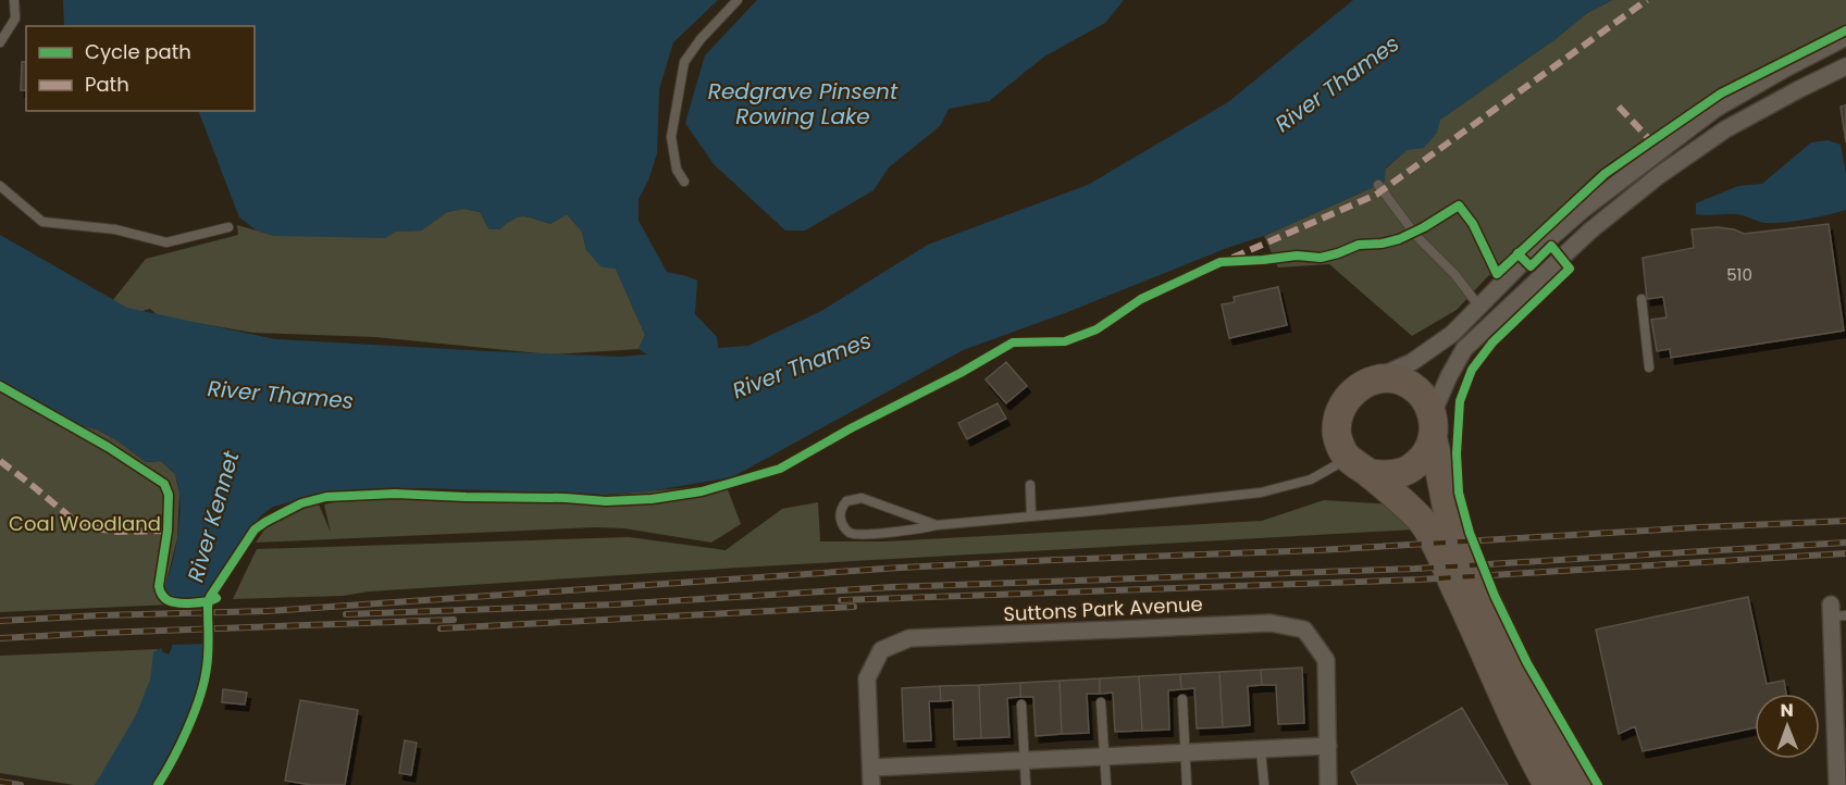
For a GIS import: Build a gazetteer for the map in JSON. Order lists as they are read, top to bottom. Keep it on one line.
{"streets":{"street":["Suttons Park Avenue"]},"water":["River Thames","Redgrave Pinsent Rowing Lake","River Kennet"],"parks":["Coal Woodland"],"house_numbers":["510"],"legend":["Cycle path","Path"],"north":"top"}
